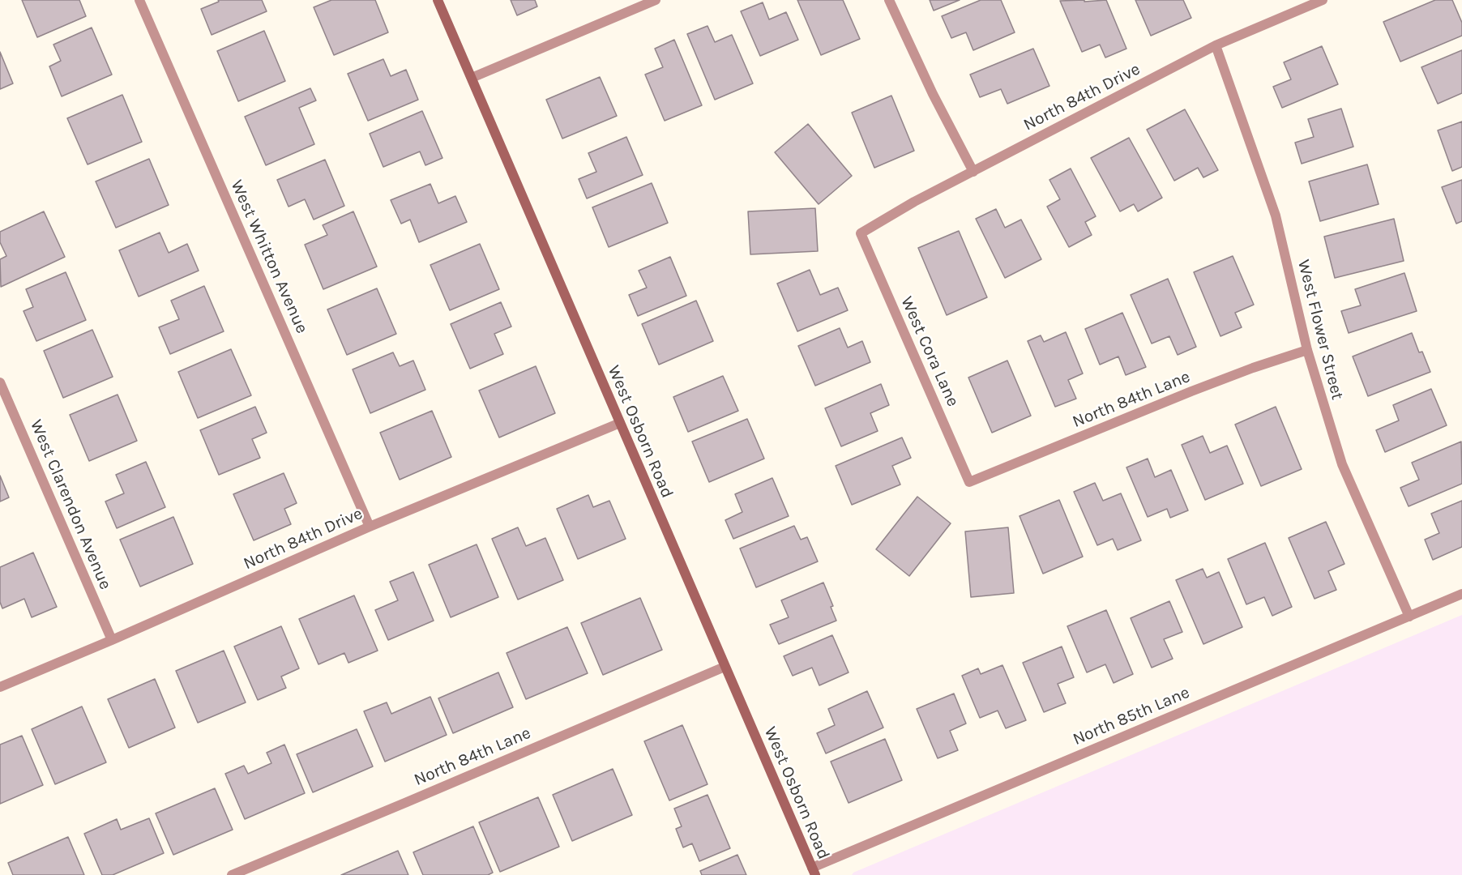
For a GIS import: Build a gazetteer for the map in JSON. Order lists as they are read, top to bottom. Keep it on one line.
{"streets":{"street":["North 84th Drive","West Whitton Avenue","West Flower Street","West Cora Lane","North 84th Lane","West Osborn Road","West Clarendon Avenue","North 85th Lane"]},"crossings":[["North 84th Drive","West Whitton Avenue"],["North 84th Drive","West Flower Street"],["North 84th Drive","West Cora Lane"],["North 84th Drive","West Osborn Road"],["North 84th Drive","West Clarendon Avenue"],["West Flower Street","North 84th Lane"],["West Flower Street","North 85th Lane"],["West Cora Lane","North 84th Lane"],["North 84th Lane","West Osborn Road"],["West Osborn Road","North 85th Lane"]]}
